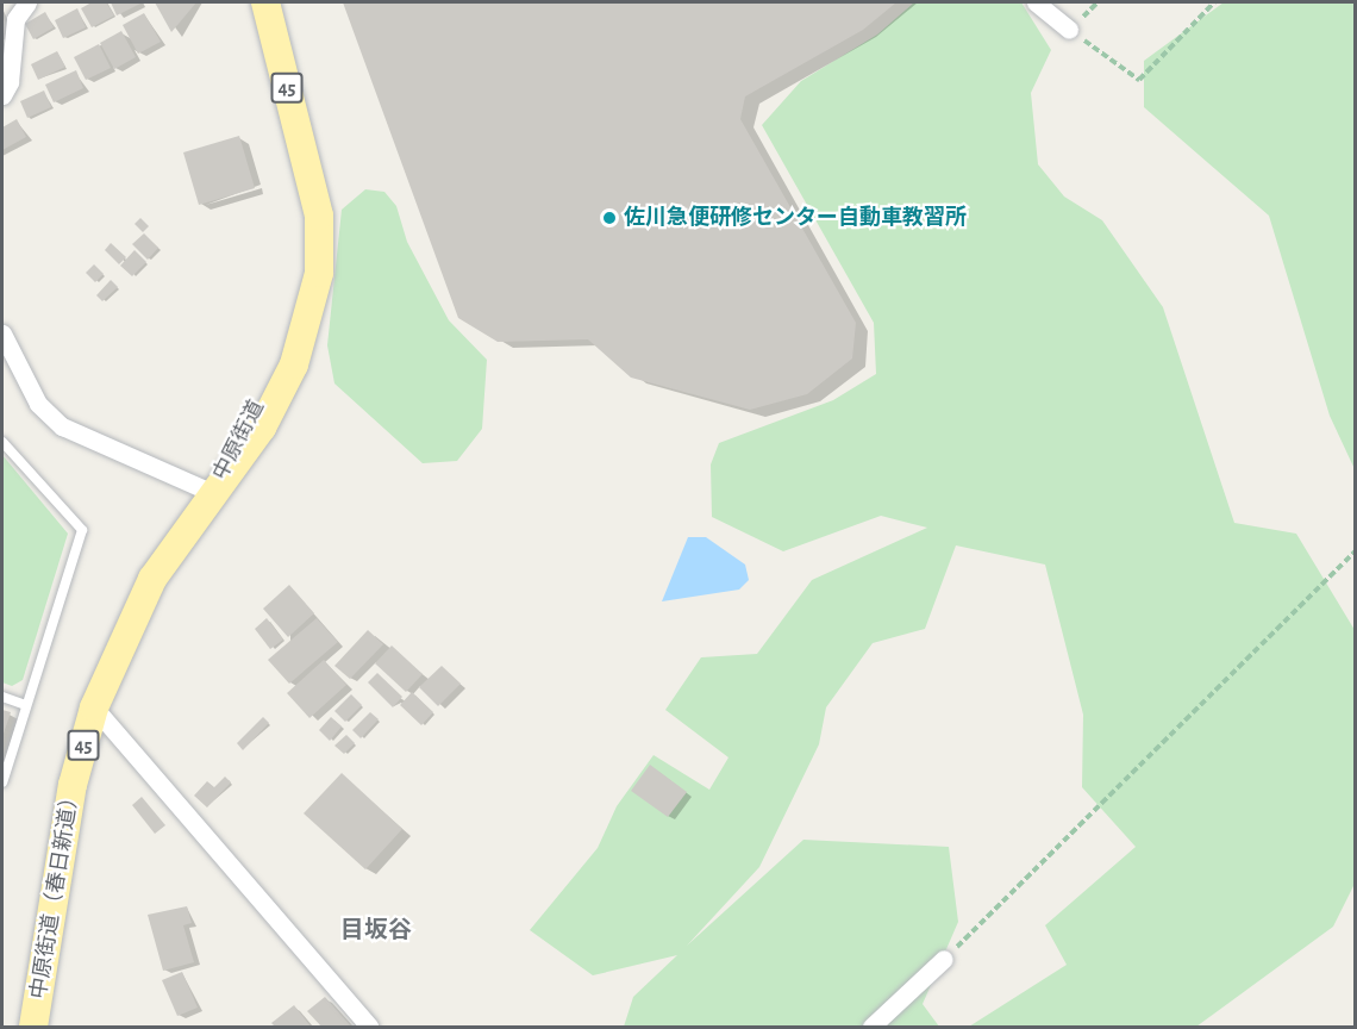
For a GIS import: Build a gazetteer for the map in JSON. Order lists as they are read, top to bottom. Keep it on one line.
{"streets":{"main road":["45","中原街道","中原街道（春日新道）"]},"crossings":[["中原街道","中原街道（春日新道）"]],"districts":["目坂谷"],"places":["佐川急便研修センター自動車教習所"]}
